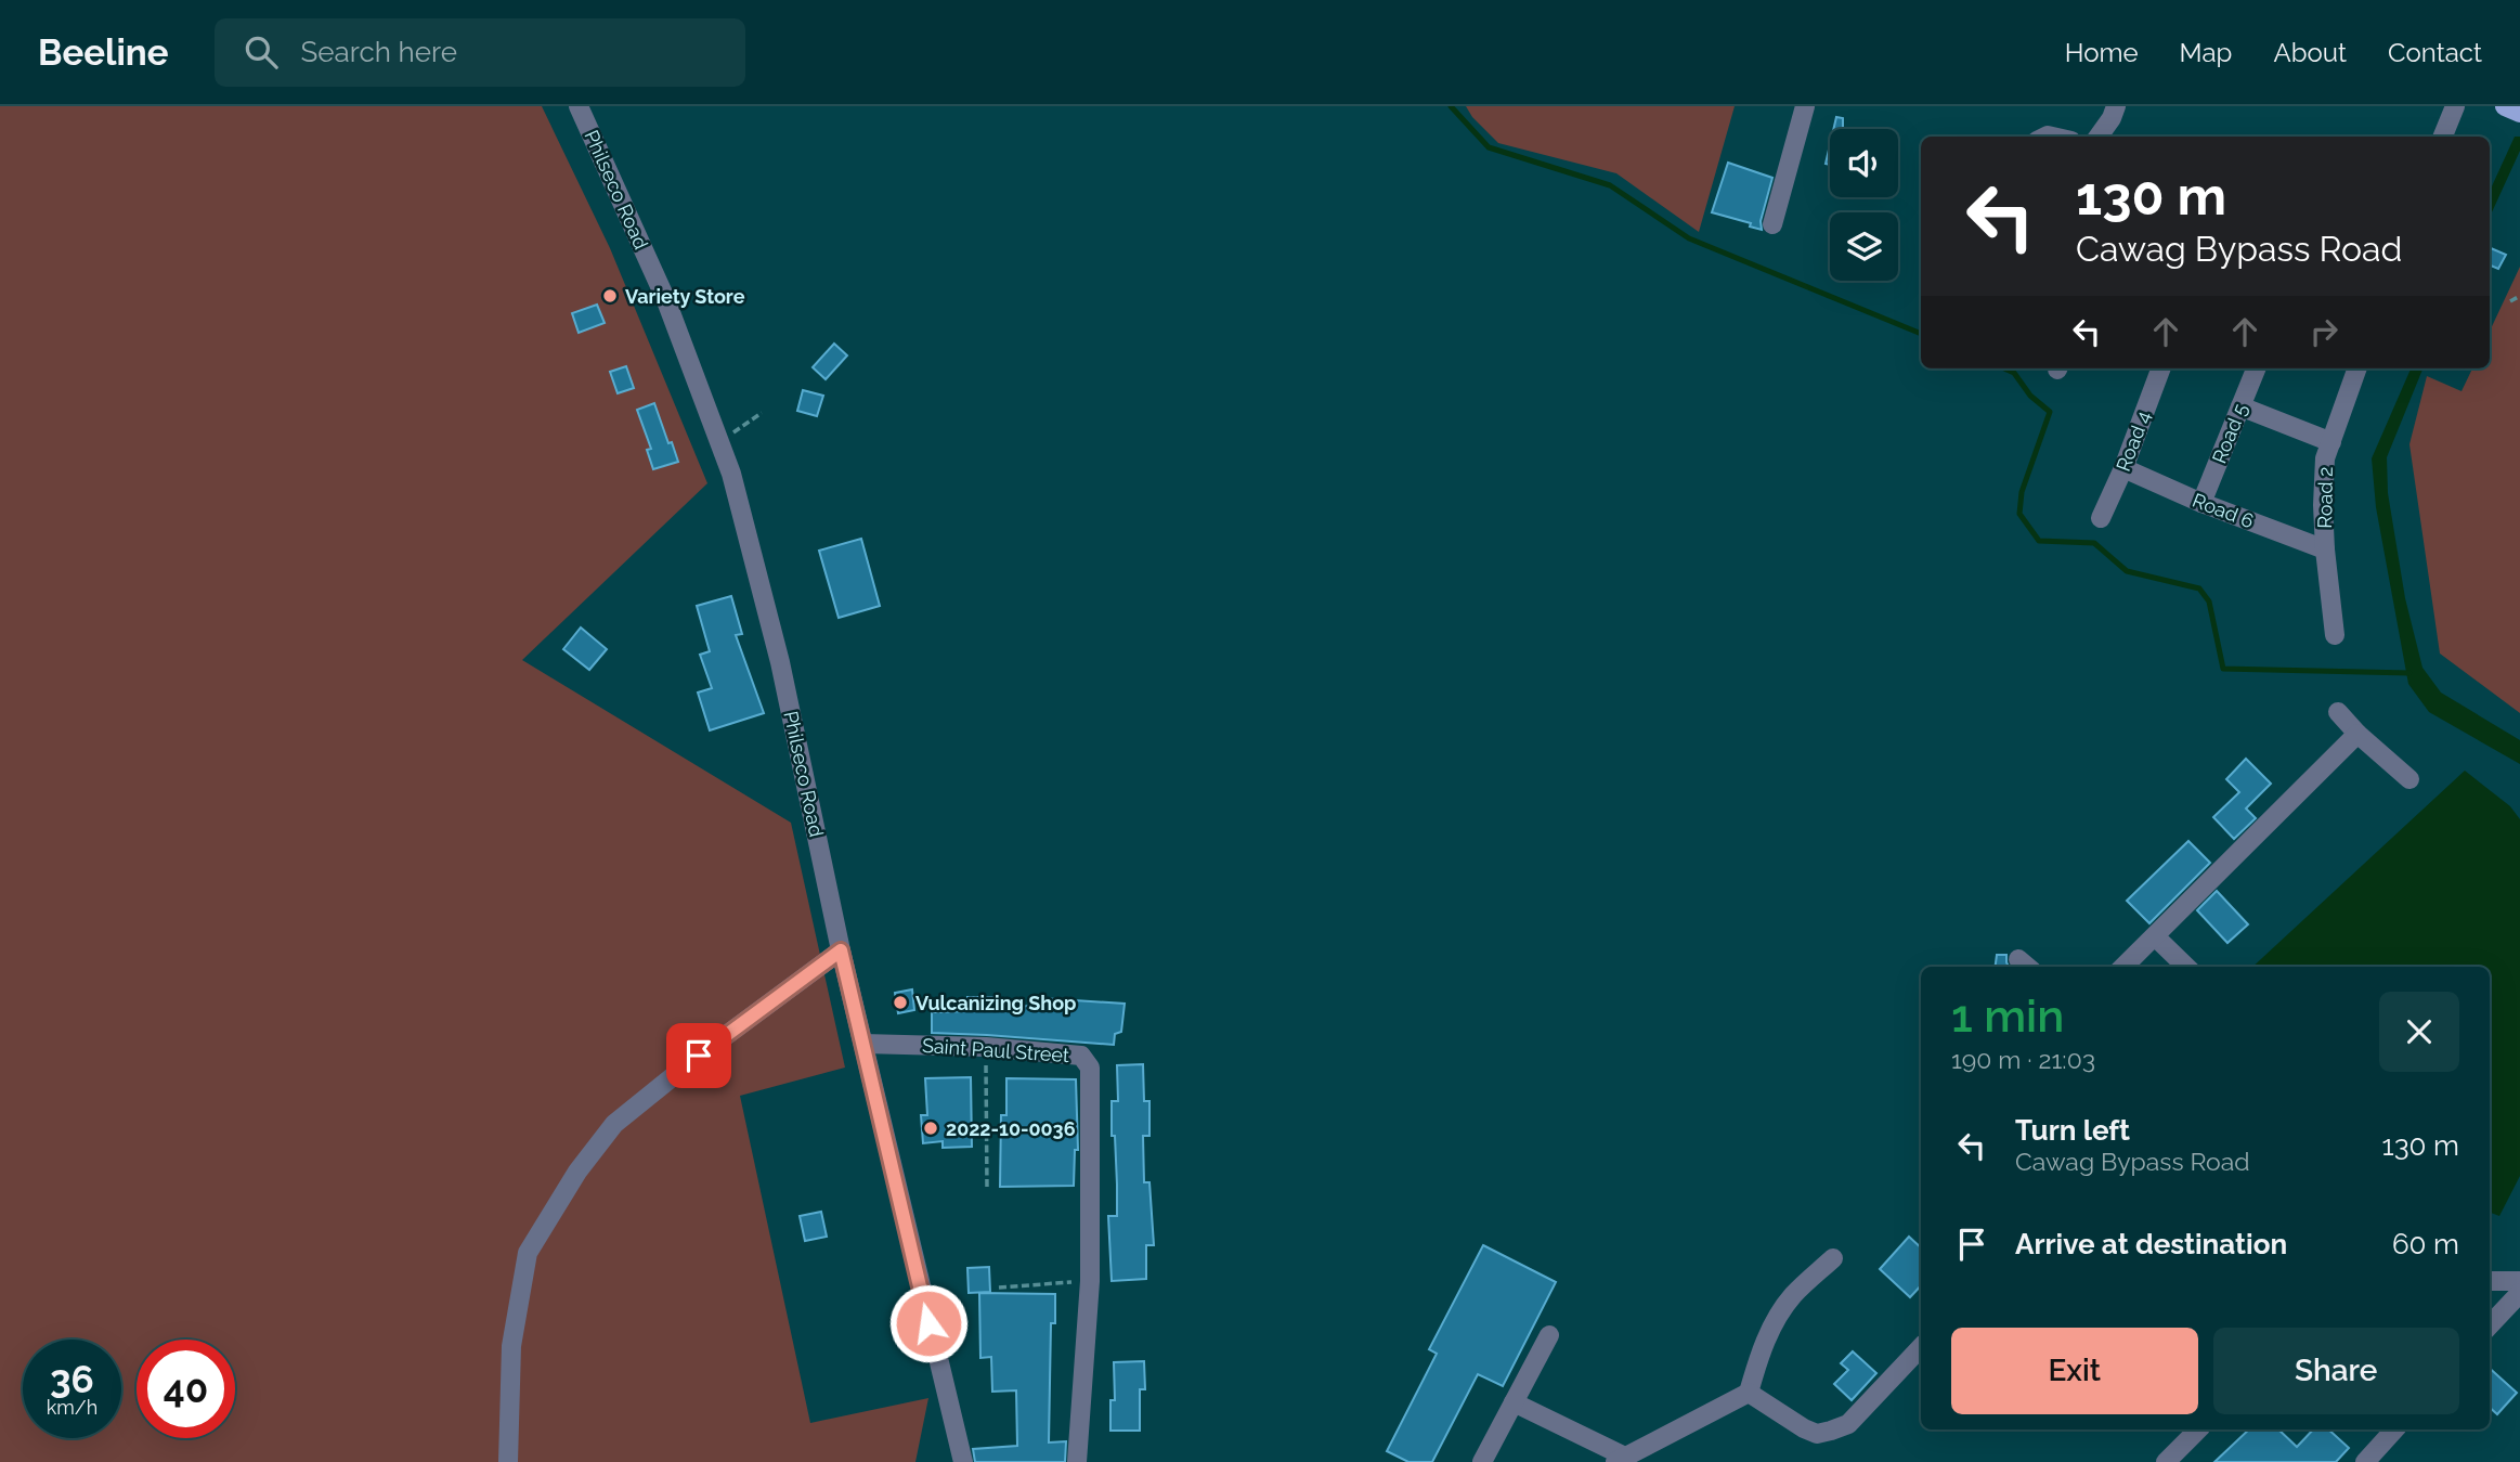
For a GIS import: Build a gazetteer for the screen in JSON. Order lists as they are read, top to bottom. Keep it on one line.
{"streets":{"street":["Philseco Road","Road 5","Road 4","Road 2","Road 6","Saint Paul Street"]},"crossings":[["Philseco Road","Saint Paul Street"],["Road 5","Road 6"],["Road 4","Road 6"],["Road 2","Road 6"]],"places":["Variety Store","Vulcanizing Shop","2022-10-0036"],"page":{"header":"Beeline","search":"Search here","nav":["Home","Map","About","Contact"],"turn":["130 m","Cawag Bypass Road"],"heading":["1 min","190 m · 21:03"],"list":[{"name":"Turn left","note":"Cawag Bypass Road","value":"130 m"},{"name":"Arrive at destination","value":"60 m"}],"buttons":["Exit","Share"],"speed":"36 km/h","limit":"40"}}
